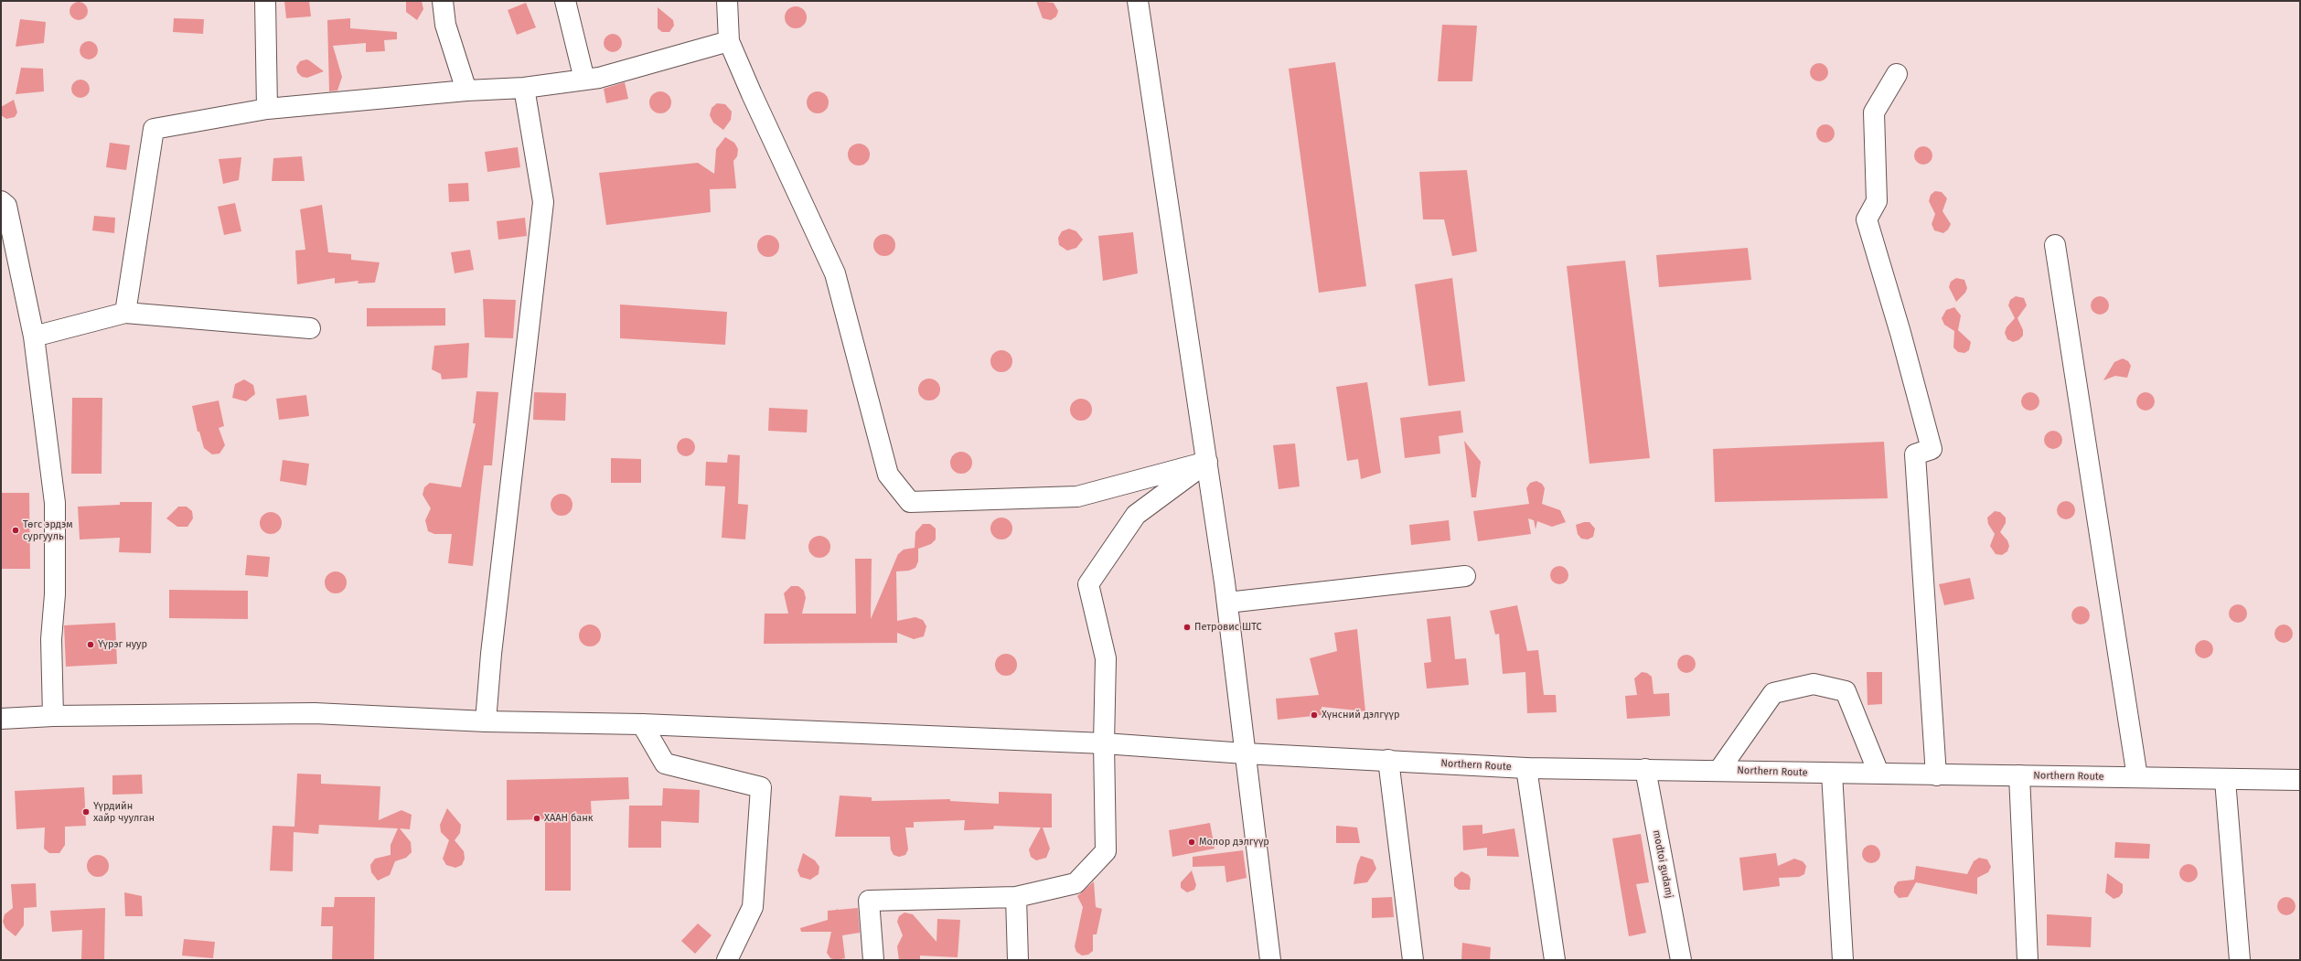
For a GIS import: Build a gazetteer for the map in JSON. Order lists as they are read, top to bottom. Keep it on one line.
{"streets":{"main road":["Northern Route","modtoi gudamj"]},"crossings":[["Northern Route","modtoi gudamj"]],"places":["Төгс эрдэм сургууль","Петровис ШТС","Үүрэг нуур","Хүнсний дэлгүүр","Үүрдийн хайр чуулган","ХААН банк","Молор дэлгүүр"]}
